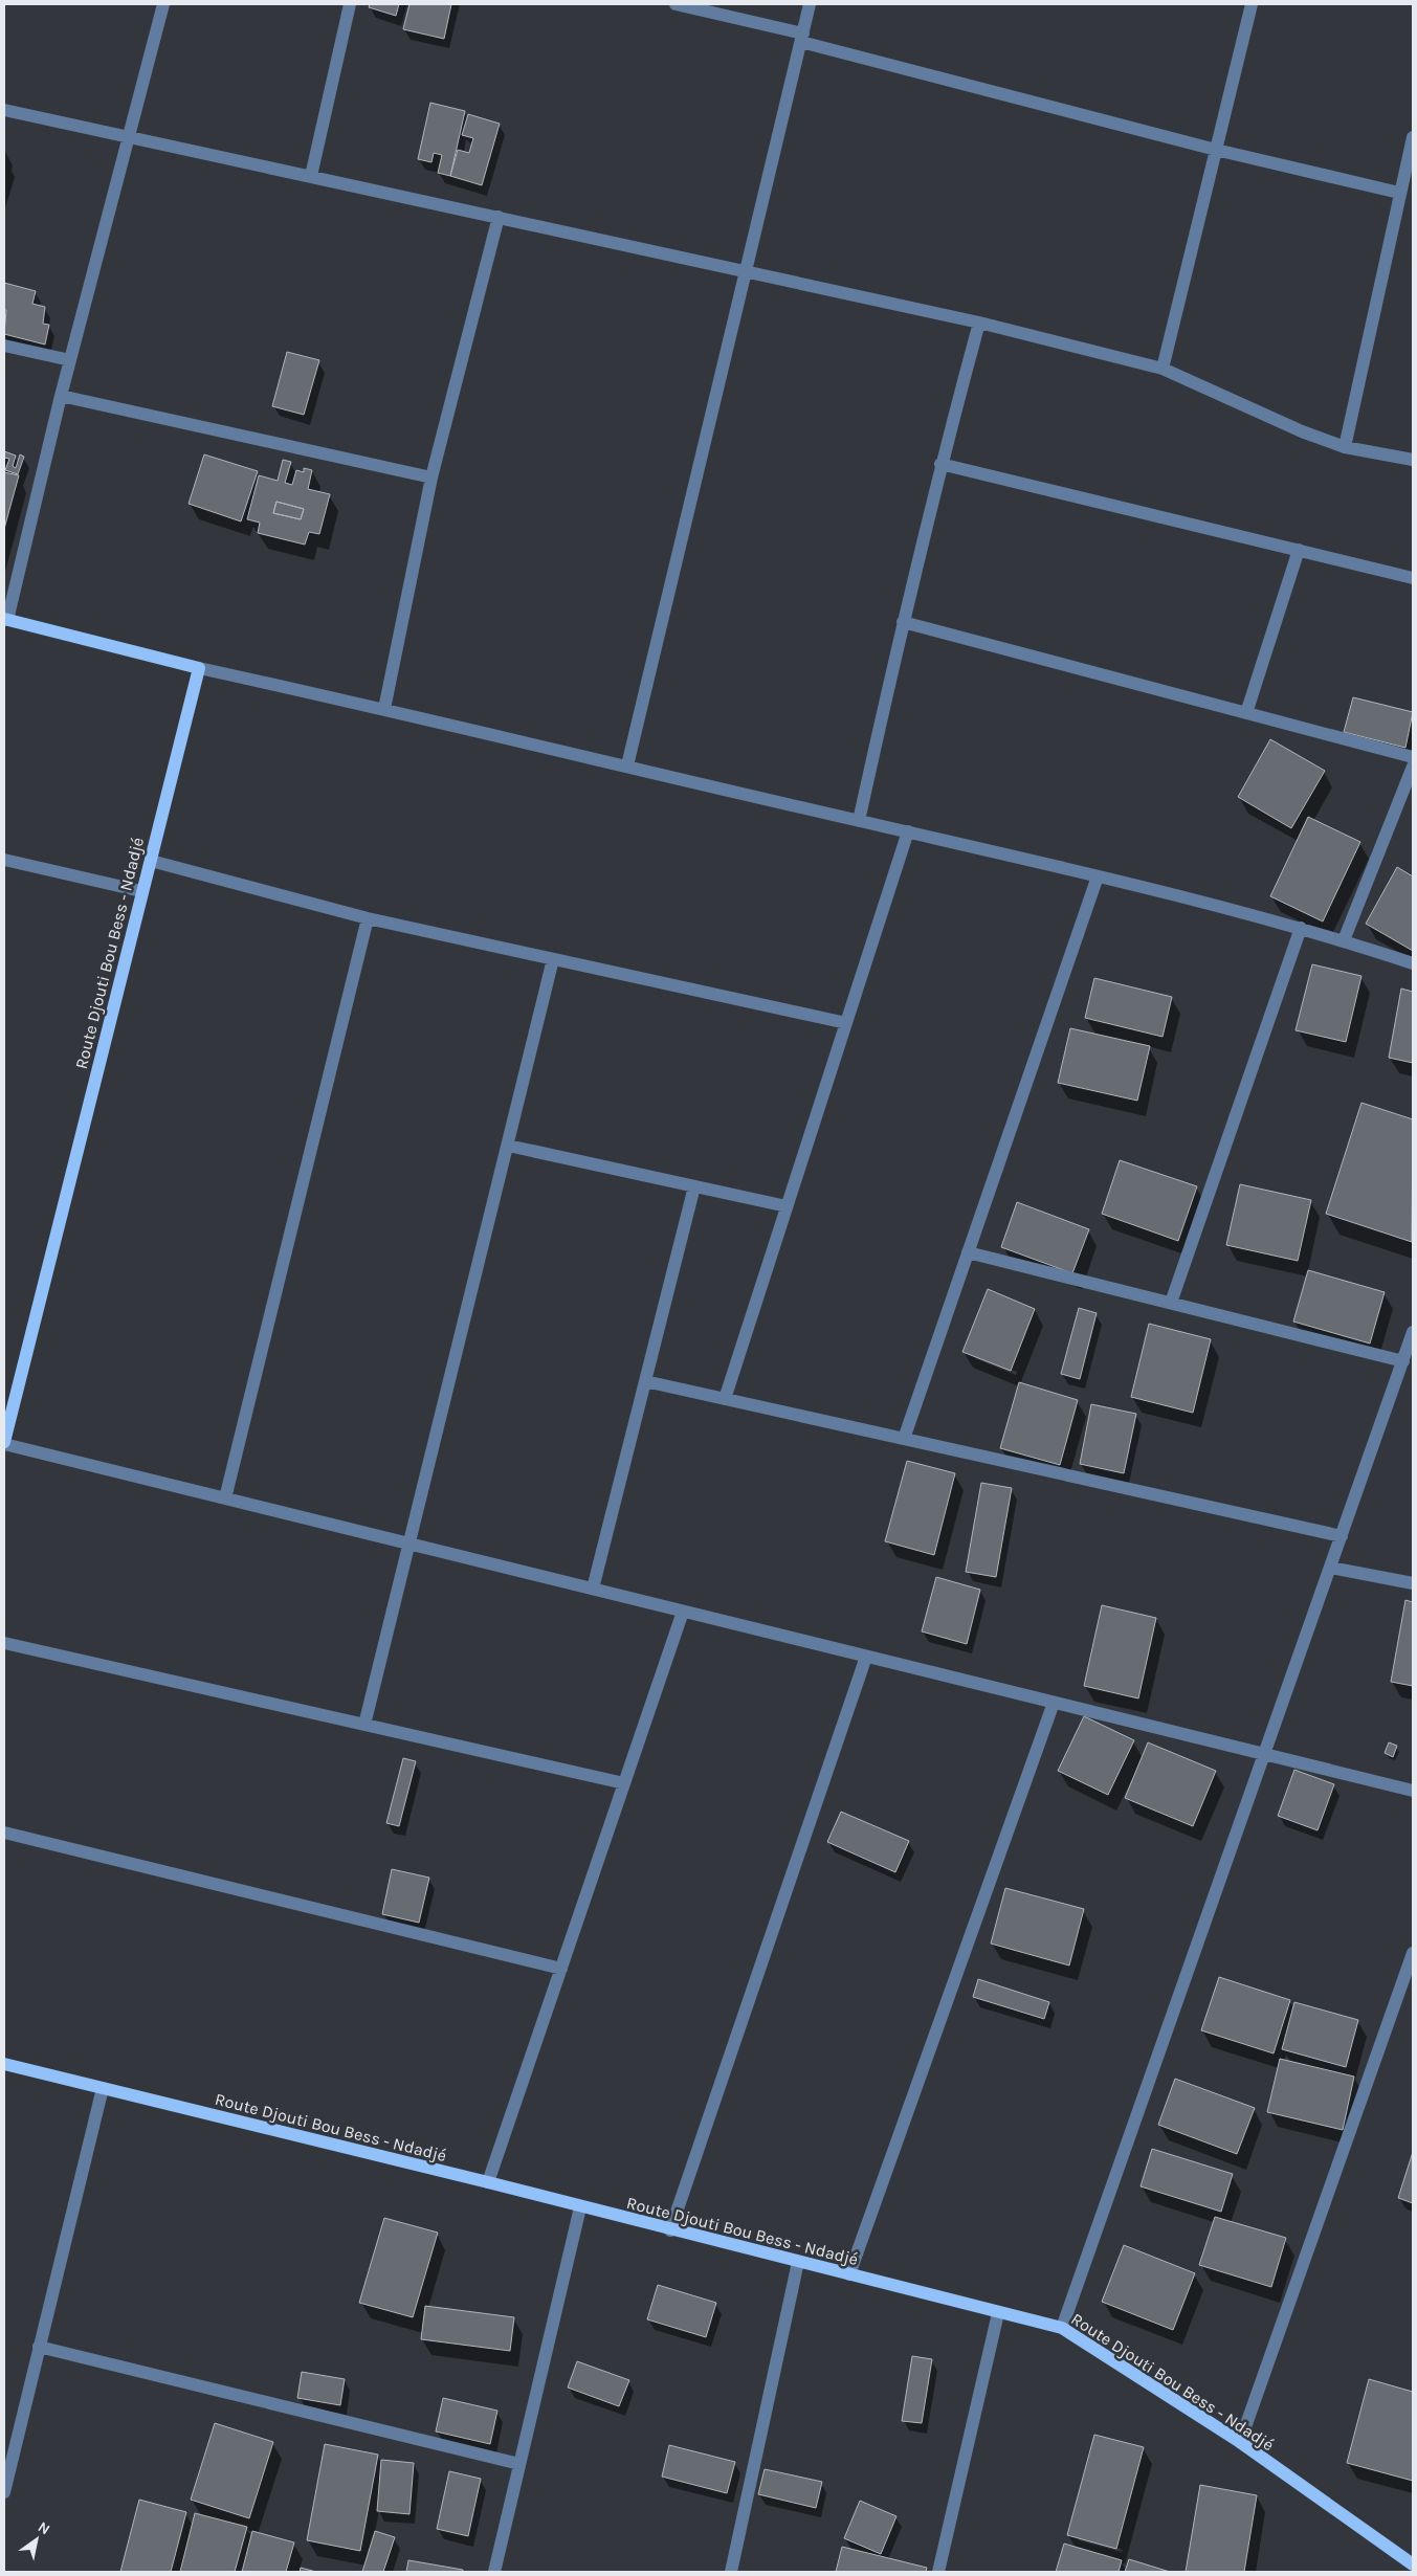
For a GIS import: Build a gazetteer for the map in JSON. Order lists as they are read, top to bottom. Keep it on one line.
{"streets":{"main road":["Route Djouti Bou Bess - Ndadjé"]},"north":"top right"}
